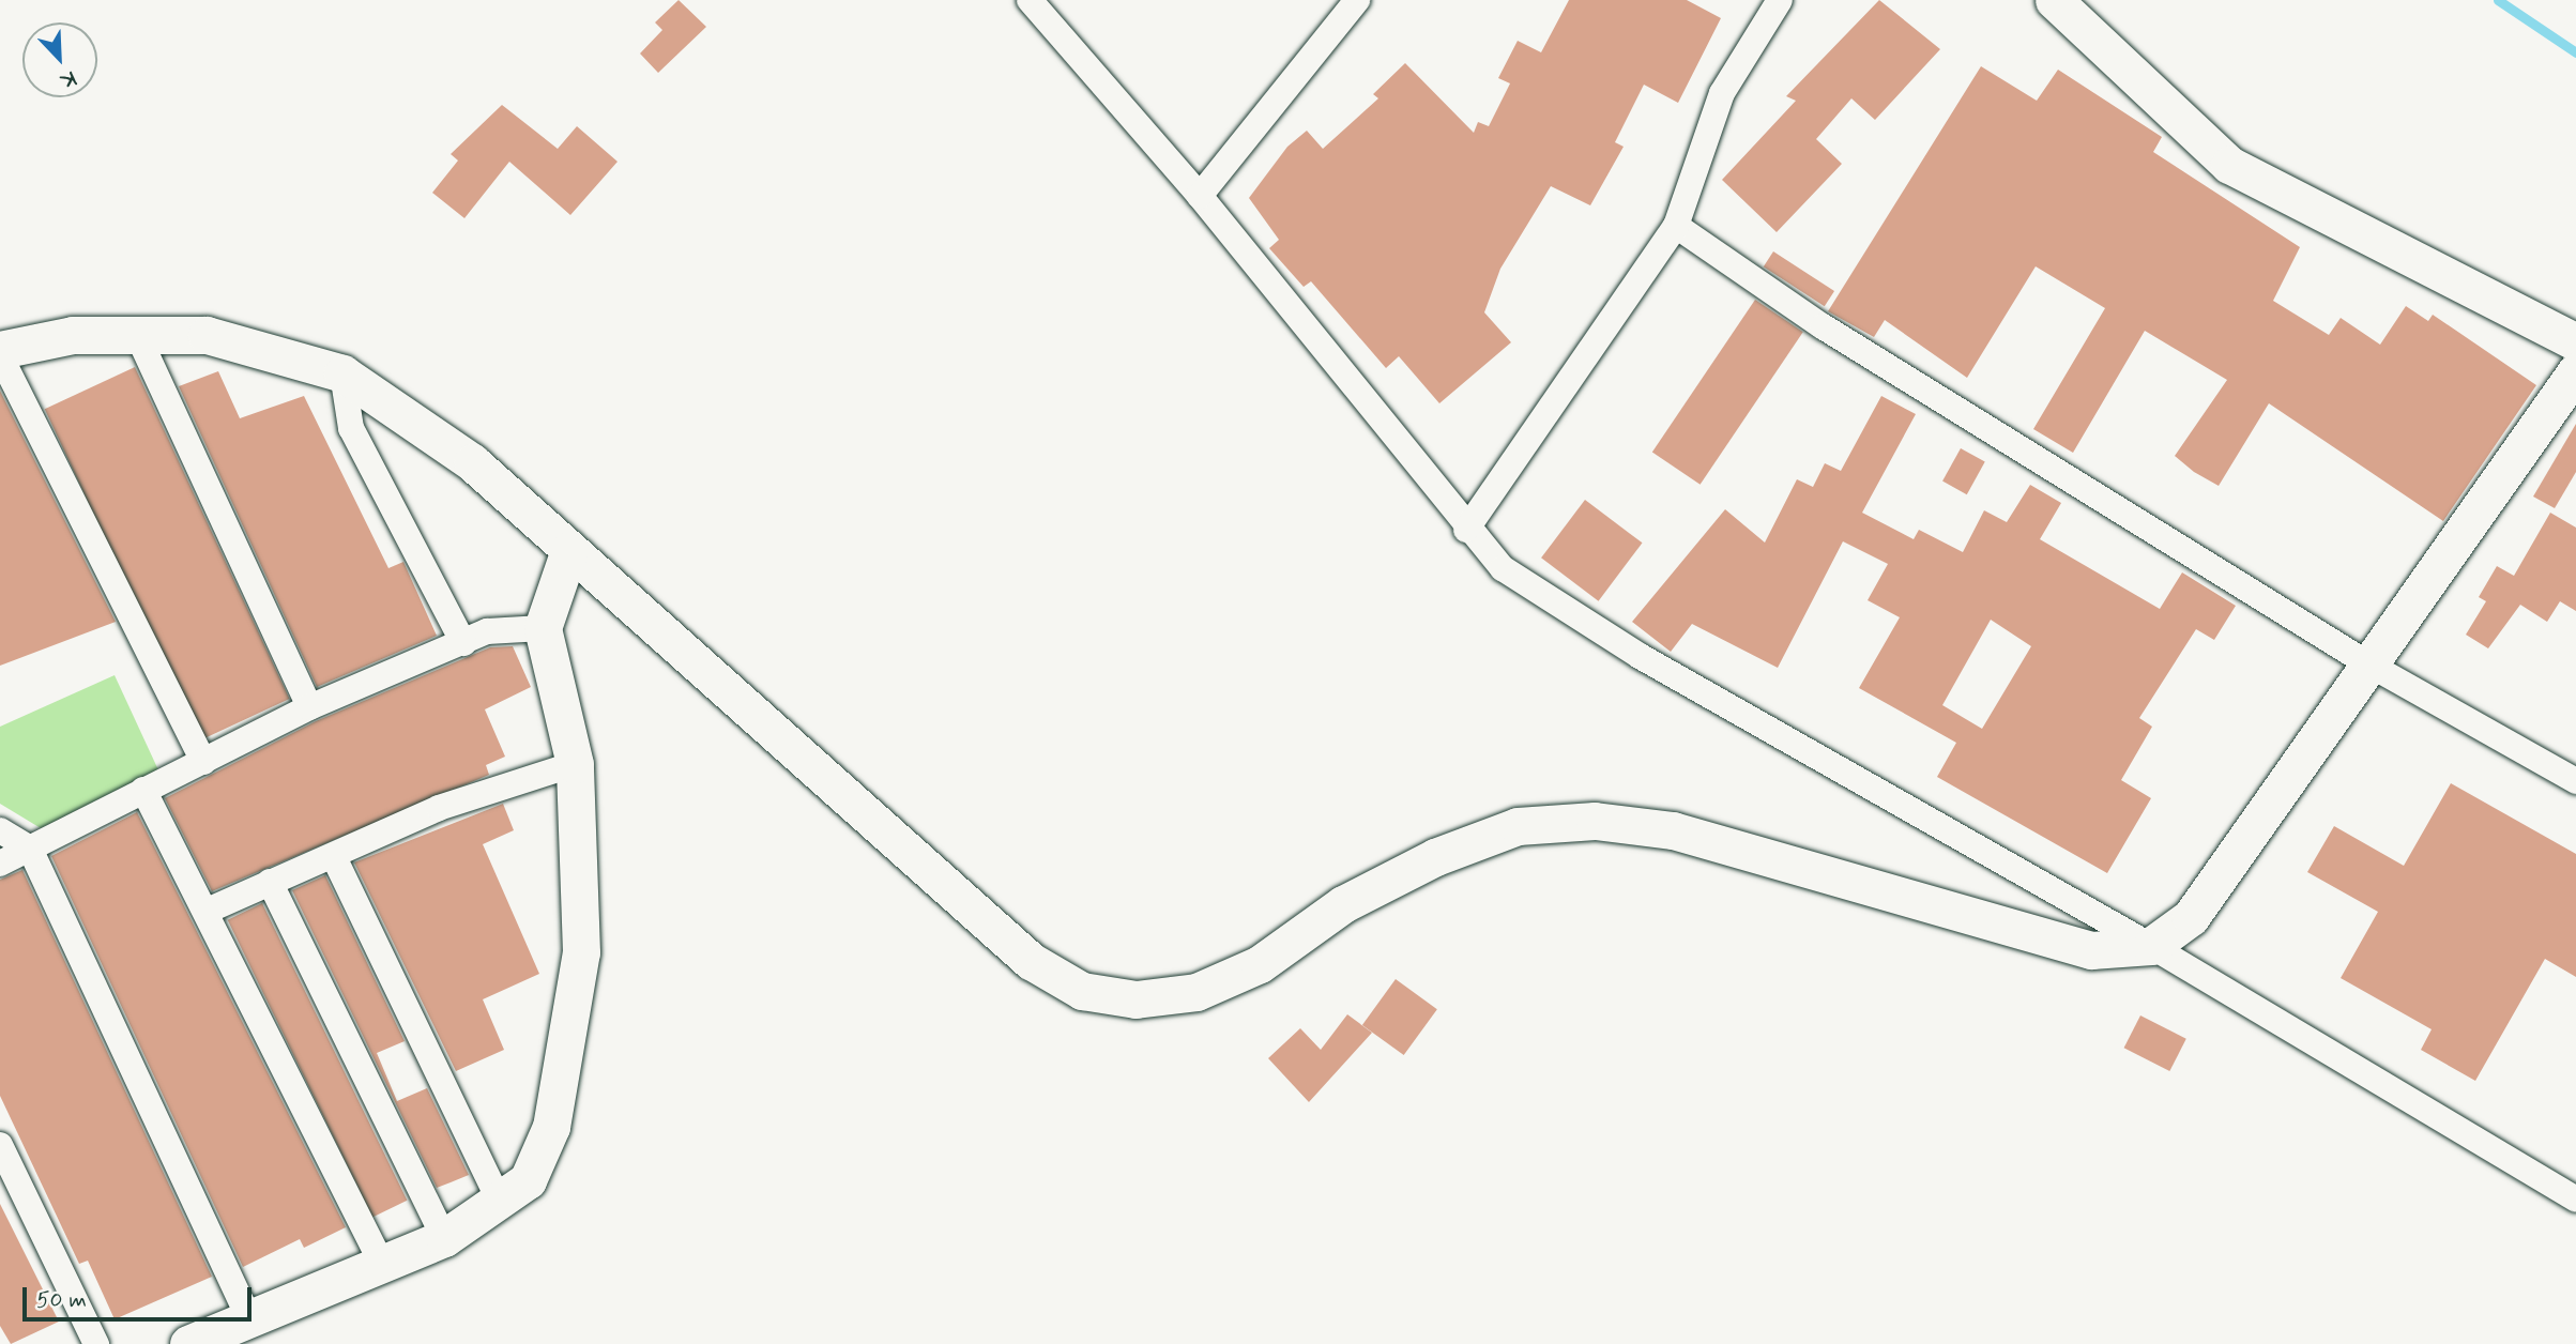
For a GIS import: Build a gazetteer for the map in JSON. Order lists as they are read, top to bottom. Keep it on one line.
{"scale_bar":"50 m","north":"bottom right"}
